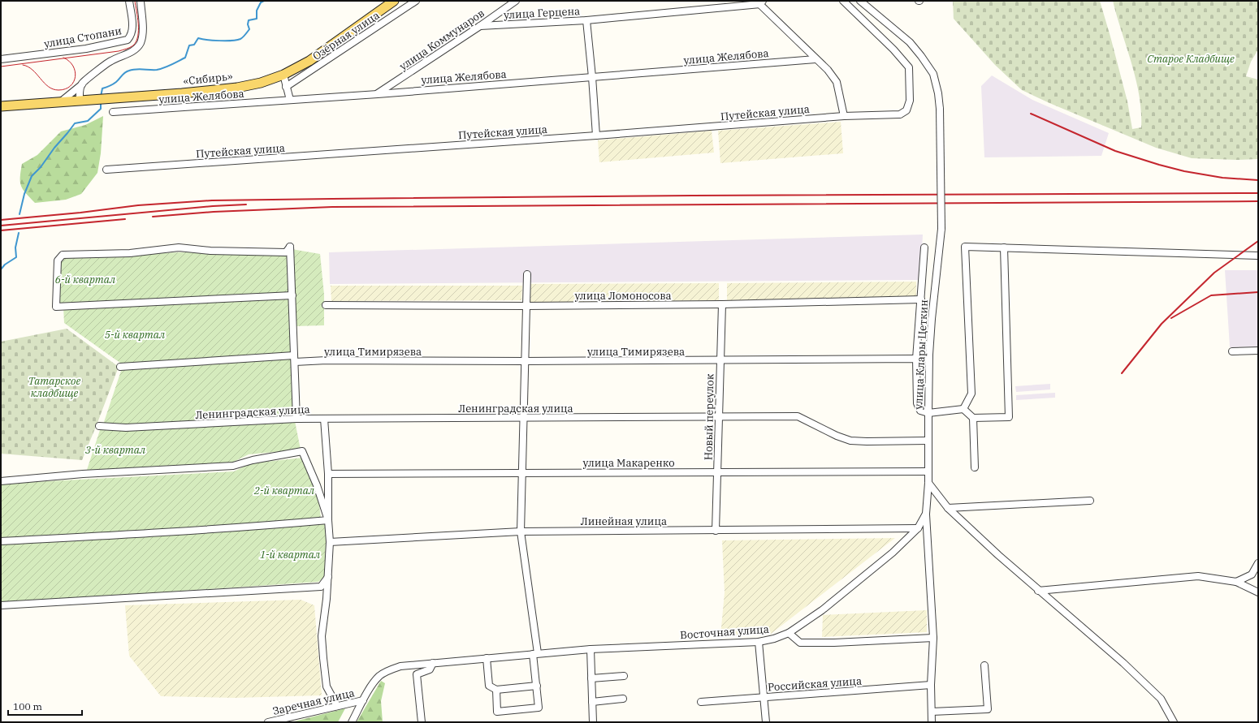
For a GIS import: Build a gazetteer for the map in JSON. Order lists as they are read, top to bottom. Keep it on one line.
{"streets":{"main road":["«Сибирь»"],"street":["улица Герцена","Озёрная улица","улица Стопани","улица Коммунаров","улица Желябова","Путейская улица","улица Ломоносова","улица Тимирязева","улица Клары Цеткин","Ленинградская улица","Новый переулок","улица Макаренко","Линейная улица","Восточная улица","Российская улица","Заречная улица"]},"crossings":[["улица Герцена","улица Коммунаров"],["улица Коммунаров","улица Желябова"],["улица Ломоносова","Новый переулок"],["улица Тимирязева","Новый переулок"],["улица Клары Цеткин","Ленинградская улица"],["улица Клары Цеткин","улица Макаренко"],["улица Клары Цеткин","Восточная улица"],["Ленинградская улица","Новый переулок"],["Новый переулок","улица Макаренко"],["Новый переулок","Линейная улица"],["Линейная улица","Восточная улица"],["Восточная улица","Заречная улица"]],"parks":["Старое Кладбище","6-й квартал","5-й квартал","Татарское кладбище","3-й квартал","2-й квартал","1-й квартал"],"scale_bar":"100 m"}
